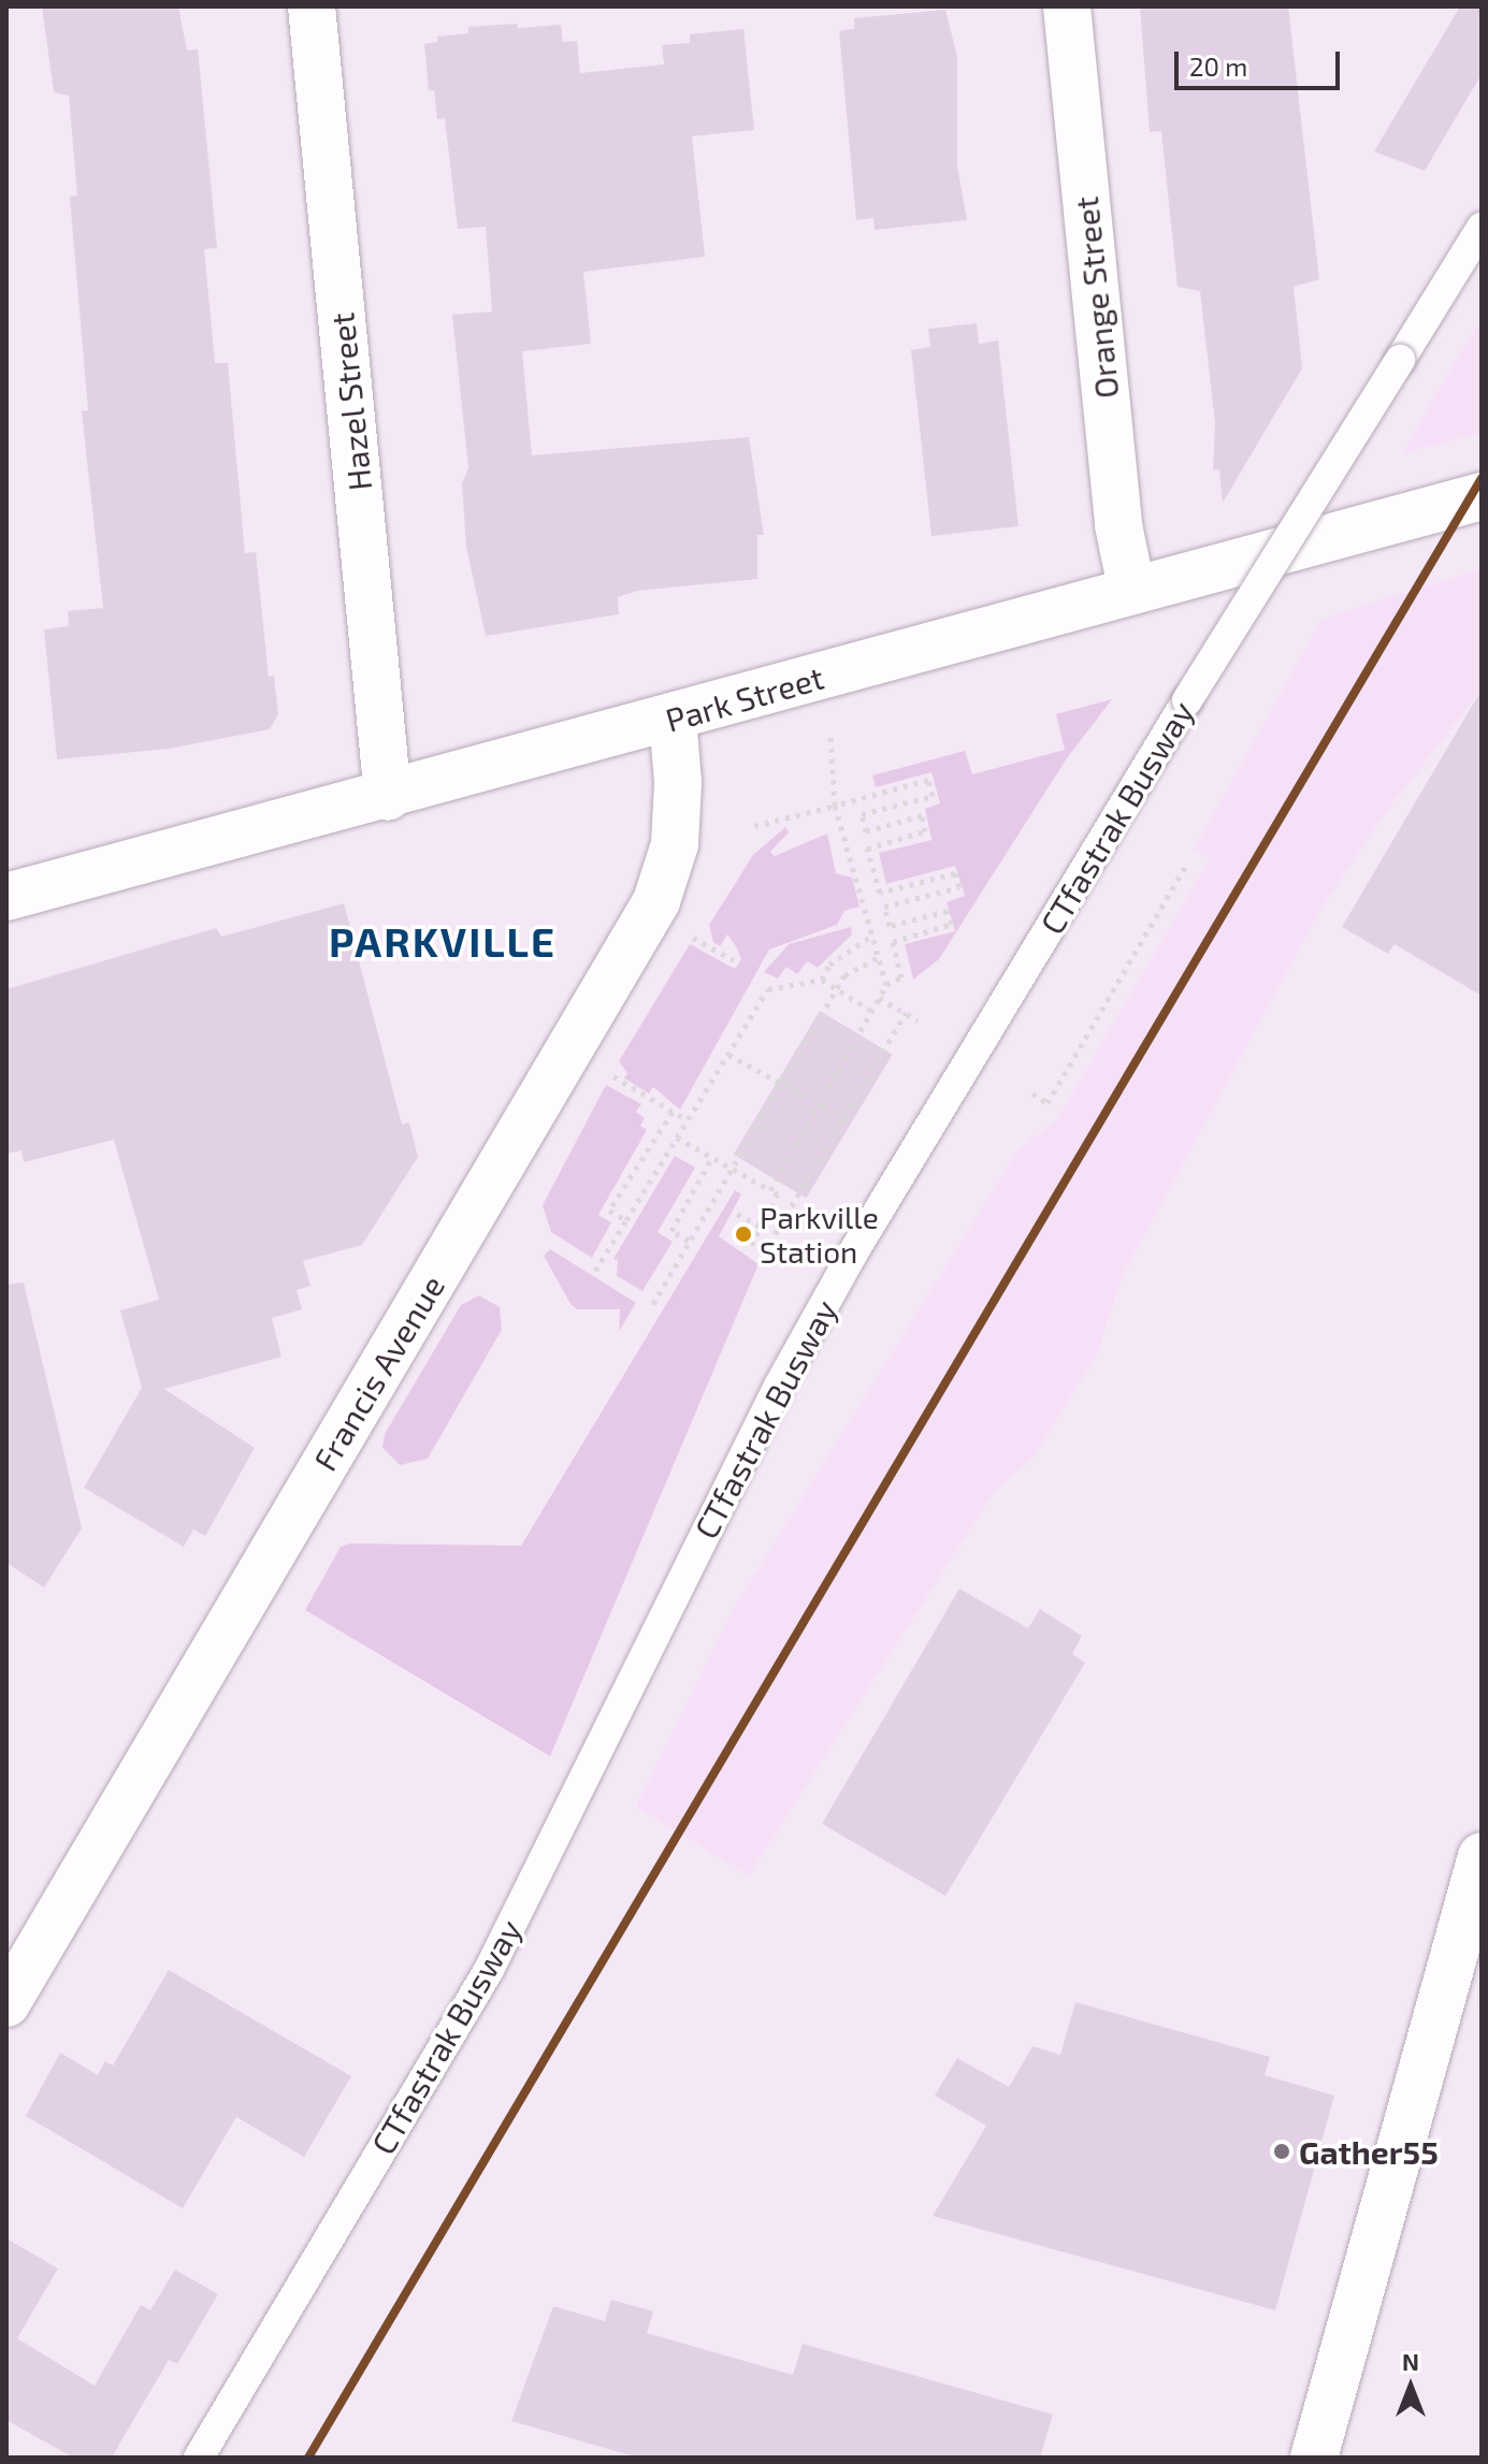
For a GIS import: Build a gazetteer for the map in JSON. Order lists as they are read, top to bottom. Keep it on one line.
{"streets":{"street":["Orange Street","Hazel Street","Park Street","Francis Avenue"],"lane":["CTfastrak Busway"]},"crossings":[["Orange Street","Park Street"],["Hazel Street","Park Street"],["Park Street","Francis Avenue"]],"districts":["PARKVILLE"],"places":["Parkville Station","Gather55"],"scale_bar":"20 m","north":"top"}
